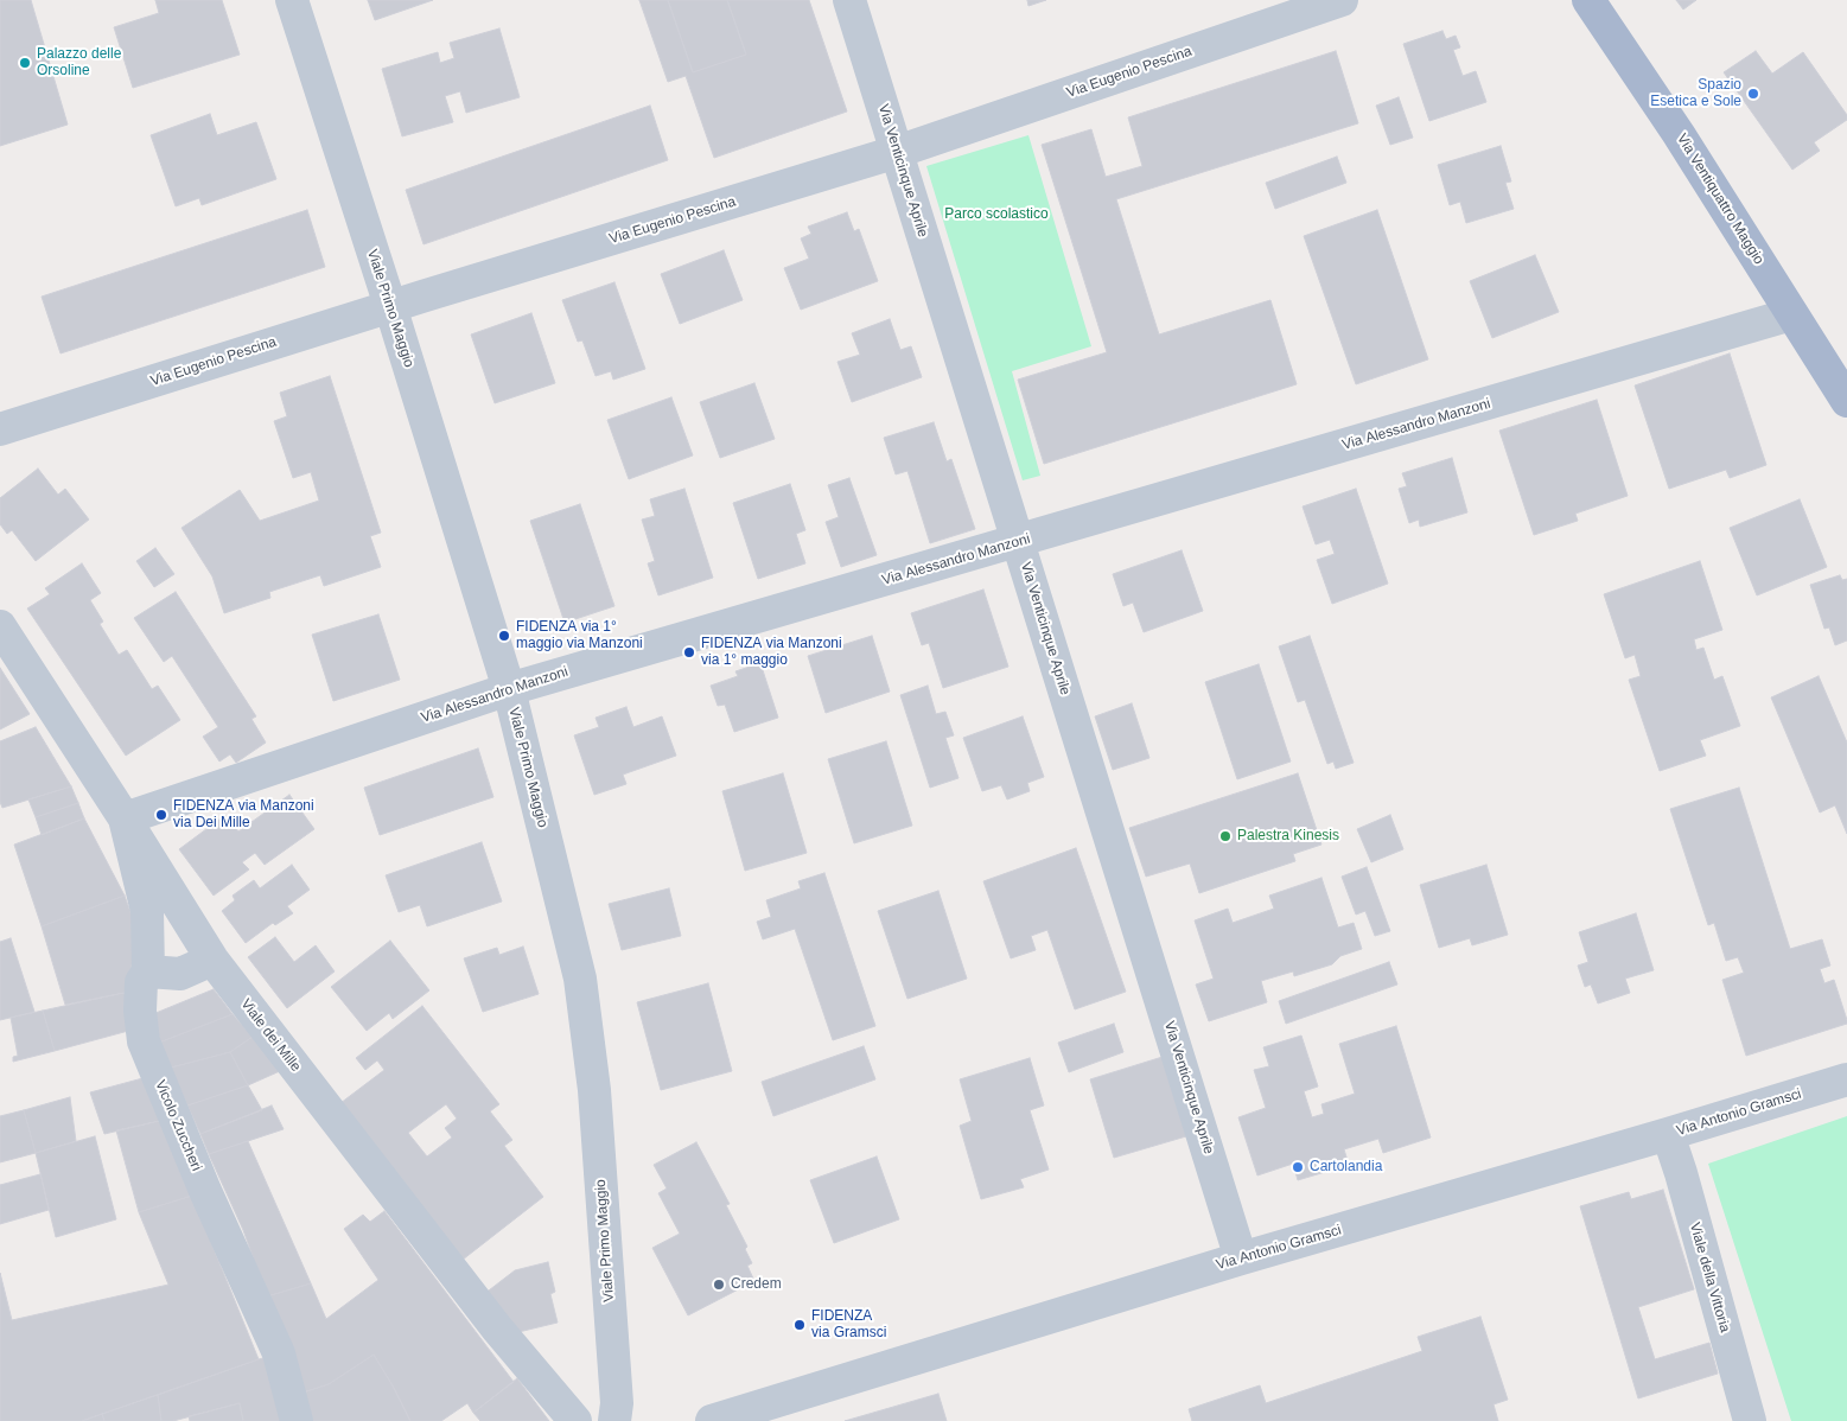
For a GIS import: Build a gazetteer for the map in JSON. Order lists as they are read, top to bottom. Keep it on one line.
{"streets":{"main road":["Via Ventiquattro Maggio"],"street":["Via Eugenio Pescina","Via Venticinque Aprile","Viale Primo Maggio","Via Alessandro Manzoni","Viale dei Mille","Via Antonio Gramsci","Vicolo Zuccheri","Viale della Vittoria"]},"crossings":[["Via Eugenio Pescina","Via Venticinque Aprile"],["Via Eugenio Pescina","Viale Primo Maggio"],["Via Venticinque Aprile","Via Alessandro Manzoni"],["Via Venticinque Aprile","Via Antonio Gramsci"],["Via Ventiquattro Maggio","Via Alessandro Manzoni"],["Viale Primo Maggio","Via Alessandro Manzoni"],["Via Alessandro Manzoni","Viale dei Mille"],["Via Alessandro Manzoni","Vicolo Zuccheri"],["Viale dei Mille","Vicolo Zuccheri"],["Via Antonio Gramsci","Viale della Vittoria"]],"parks":["Parco scolastico"],"places":["Palazzo delle Orsoline","Spazio Esetica e Sole","FIDENZA via 1° maggio via Manzoni","FIDENZA via Manzoni via 1° maggio","FIDENZA via Manzoni via Dei Mille","Palestra Kinesis","Cartolandia","Credem","FIDENZA via Gramsci"]}
